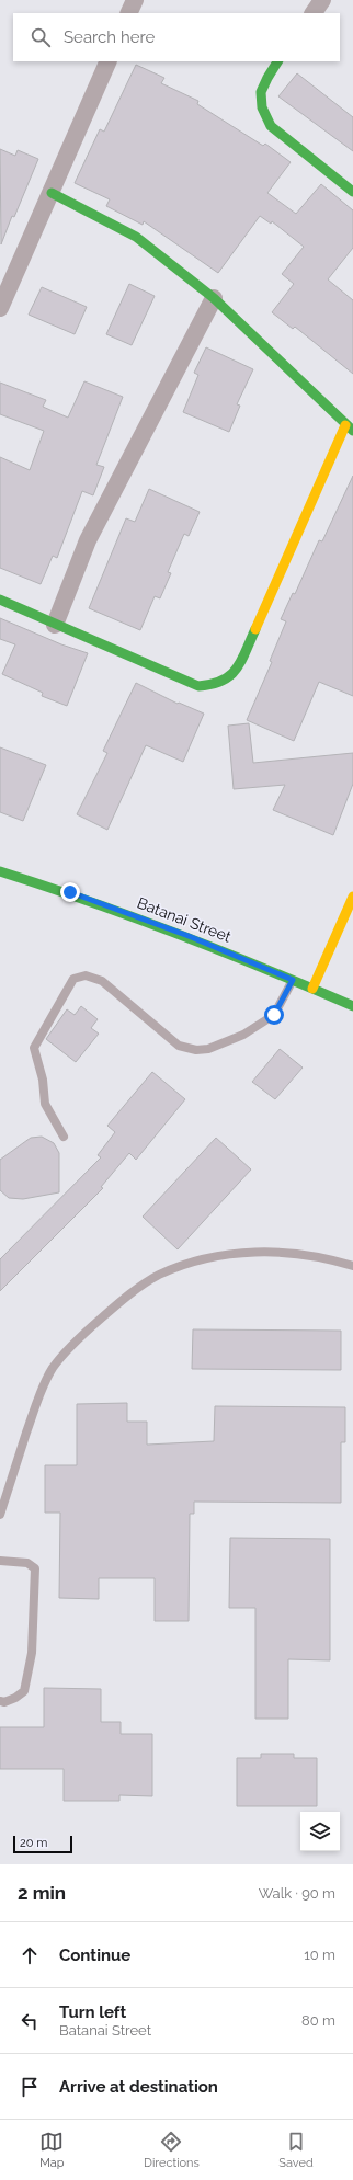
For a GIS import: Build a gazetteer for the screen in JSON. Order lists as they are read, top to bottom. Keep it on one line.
{"streets":{"street":["Batanai Street"]},"scale_bar":"20 m","page":{"search":"Search here","scale":"20 m","heading":["2 min","Walk · 90 m"],"list":[["Continue","10 m"],["Turn left","Batanai Street","80 m"],"Arrive at destination"],"nav":["Map","Directions","Saved"]}}
